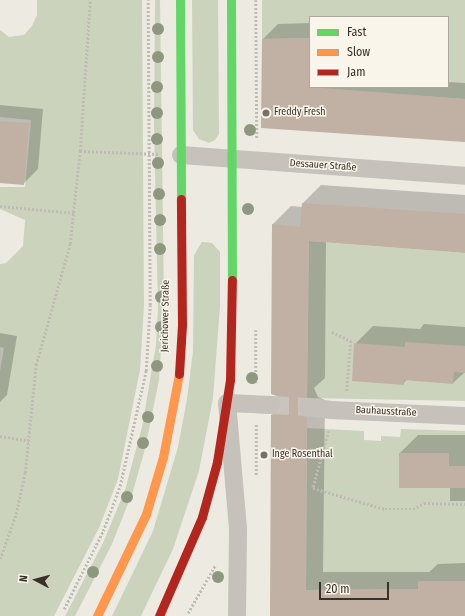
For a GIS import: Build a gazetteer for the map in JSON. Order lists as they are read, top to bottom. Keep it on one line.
{"streets":{"main road":["Jerichower Straße"],"street":["Dessauer Straße","Bauhausstraße"]},"crossings":[["Dessauer Straße","Jerichower Straße"]],"places":["Freddy Fresh","Inge Rosenthal"],"legend":["Fast","Slow","Jam"],"scale_bar":"20 m","north":"left"}
